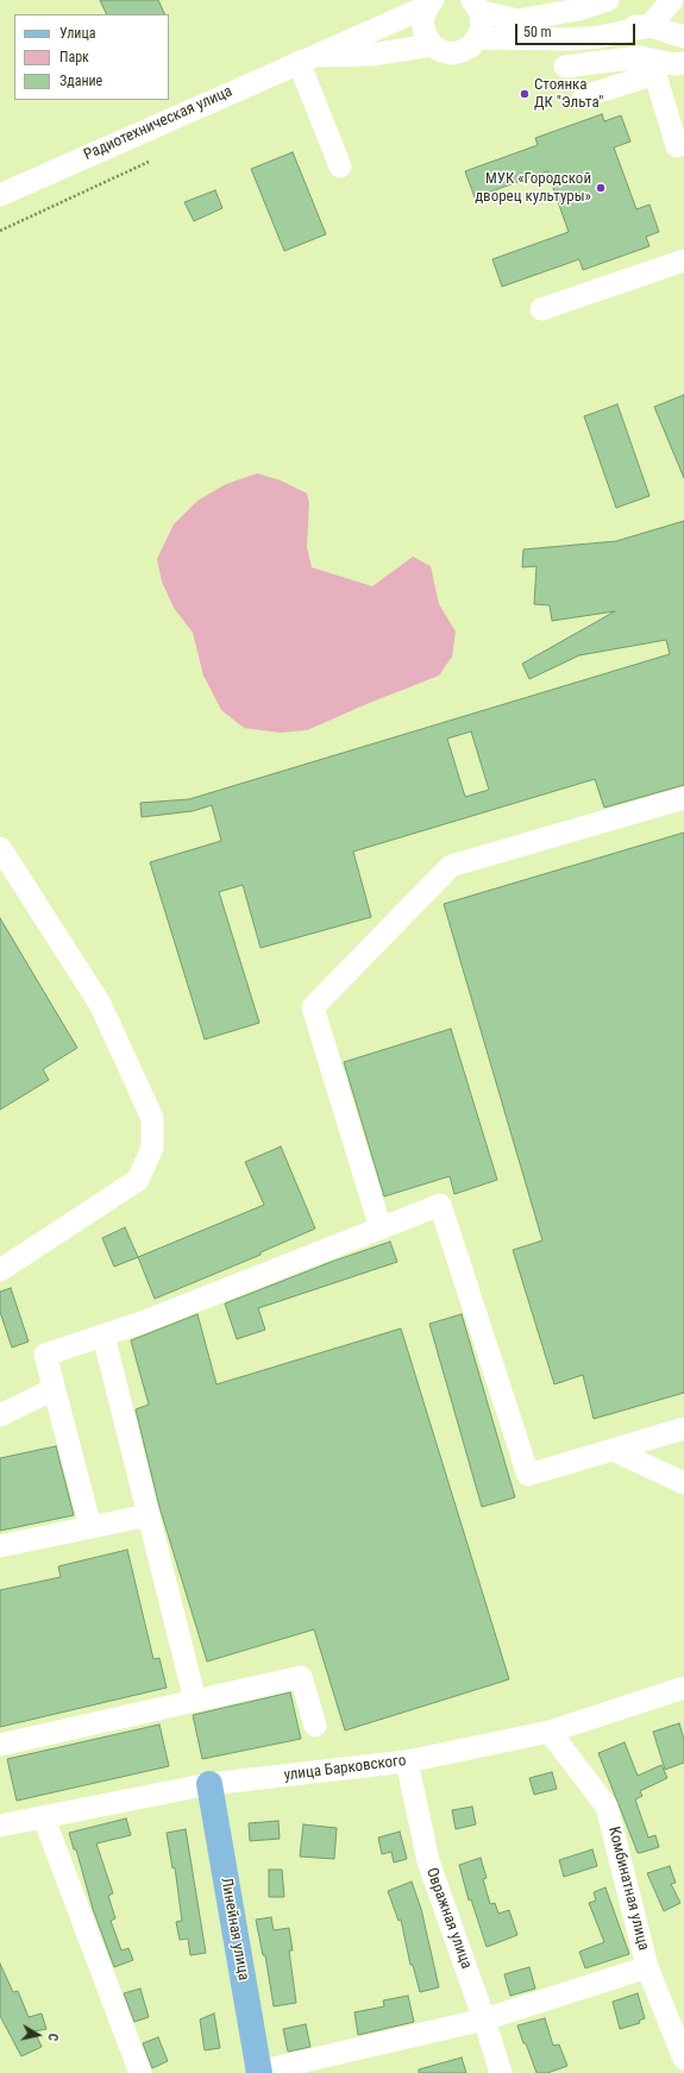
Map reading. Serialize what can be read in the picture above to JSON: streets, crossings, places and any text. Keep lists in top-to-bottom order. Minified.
{"streets":{"main road":["Линейная улица"],"street":["Радиотехническая улица","улица Барковского","Комбинатная улица","Овражная улица"]},"crossings":[["улица Барковского","Комбинатная улица"],["улица Барковского","Овражная улица"],["улица Барковского","Линейная улица"]],"places":["Стоянка ДК \"Эльта\"","МУК «Городской дворец культуры»"],"legend":["Улица","Парк","Здание"],"scale_bar":"50 m","north":"right"}
